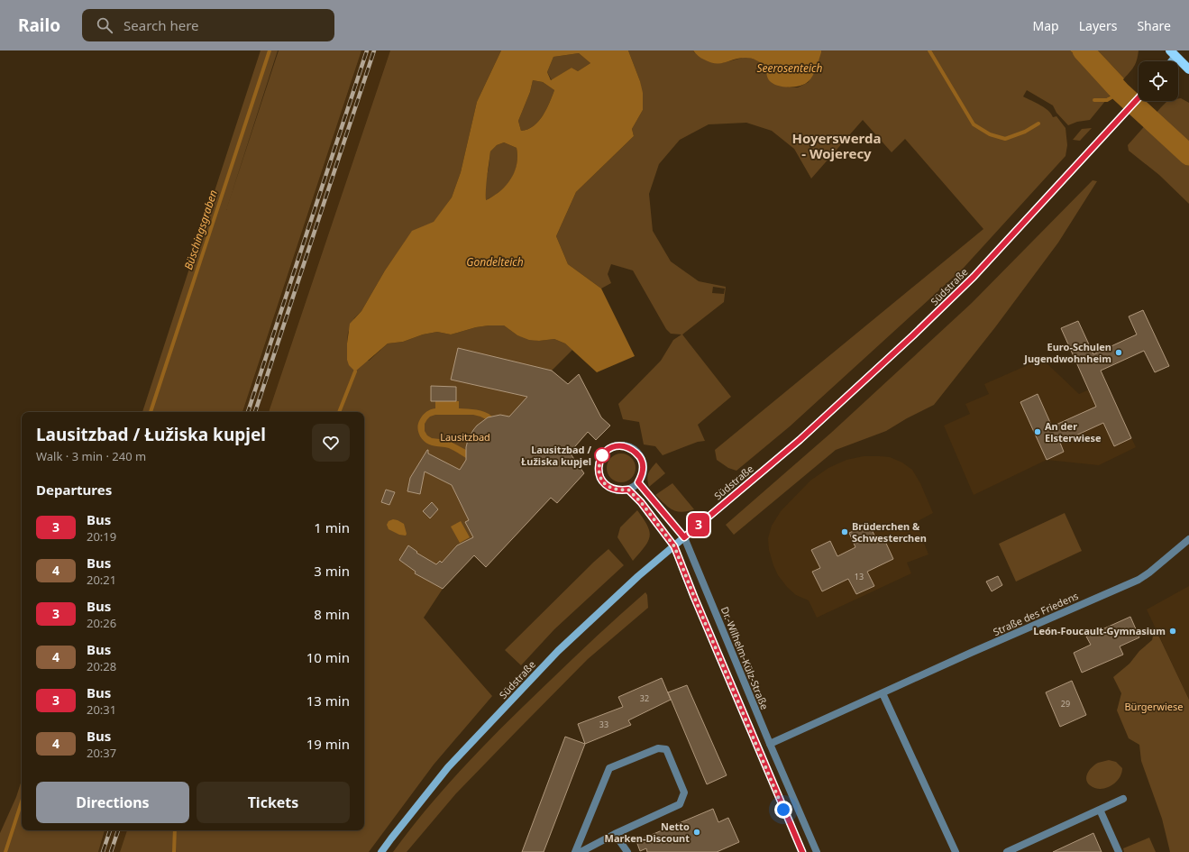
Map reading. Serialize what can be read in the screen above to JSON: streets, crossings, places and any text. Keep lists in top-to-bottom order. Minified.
{"streets":{"main road":["Südstraße"],"street":["Straße des Friedens","Dr.-Wilhelm-Külz-Straße"]},"crossings":[["Südstraße","Dr.-Wilhelm-Külz-Straße"],["Straße des Friedens","Dr.-Wilhelm-Külz-Straße"]],"districts":["Hoyerswerda - Wojerecy"],"water":["Seerosenteich","Büschingsgraben","Gondelteich"],"parks":["Lausitzbad","Bürgerwiese"],"places":["Euro-Schulen Jugendwohnheim","An der Elsterwiese","Lausitzbad / Łužiska kupjel","Brüderchen & Schwesterchen","León-Foucault-Gymnasium","Netto Marken-Discount"],"lines":["bus line 3"],"house_numbers":["13","32","29","33"],"page":{"header":"Railo","search":"Search here","nav":["Map","Layers","Share"],"on_map":"3","heading":[["Lausitzbad / Łužiska kupjel","Walk · 3 min · 240 m"],"Departures"],"list":[{"mark":"3","name":"Bus","note":"20:19","value":"1 min"},{"mark":"4","name":"Bus","note":"20:21","value":"3 min"},{"mark":"3","name":"Bus","note":"20:26","value":"8 min"},{"mark":"4","name":"Bus","note":"20:28","value":"10 min"},{"mark":"3","name":"Bus","note":"20:31","value":"13 min"},{"mark":"4","name":"Bus","note":"20:37","value":"19 min"}],"buttons":["Directions","Tickets"]}}
